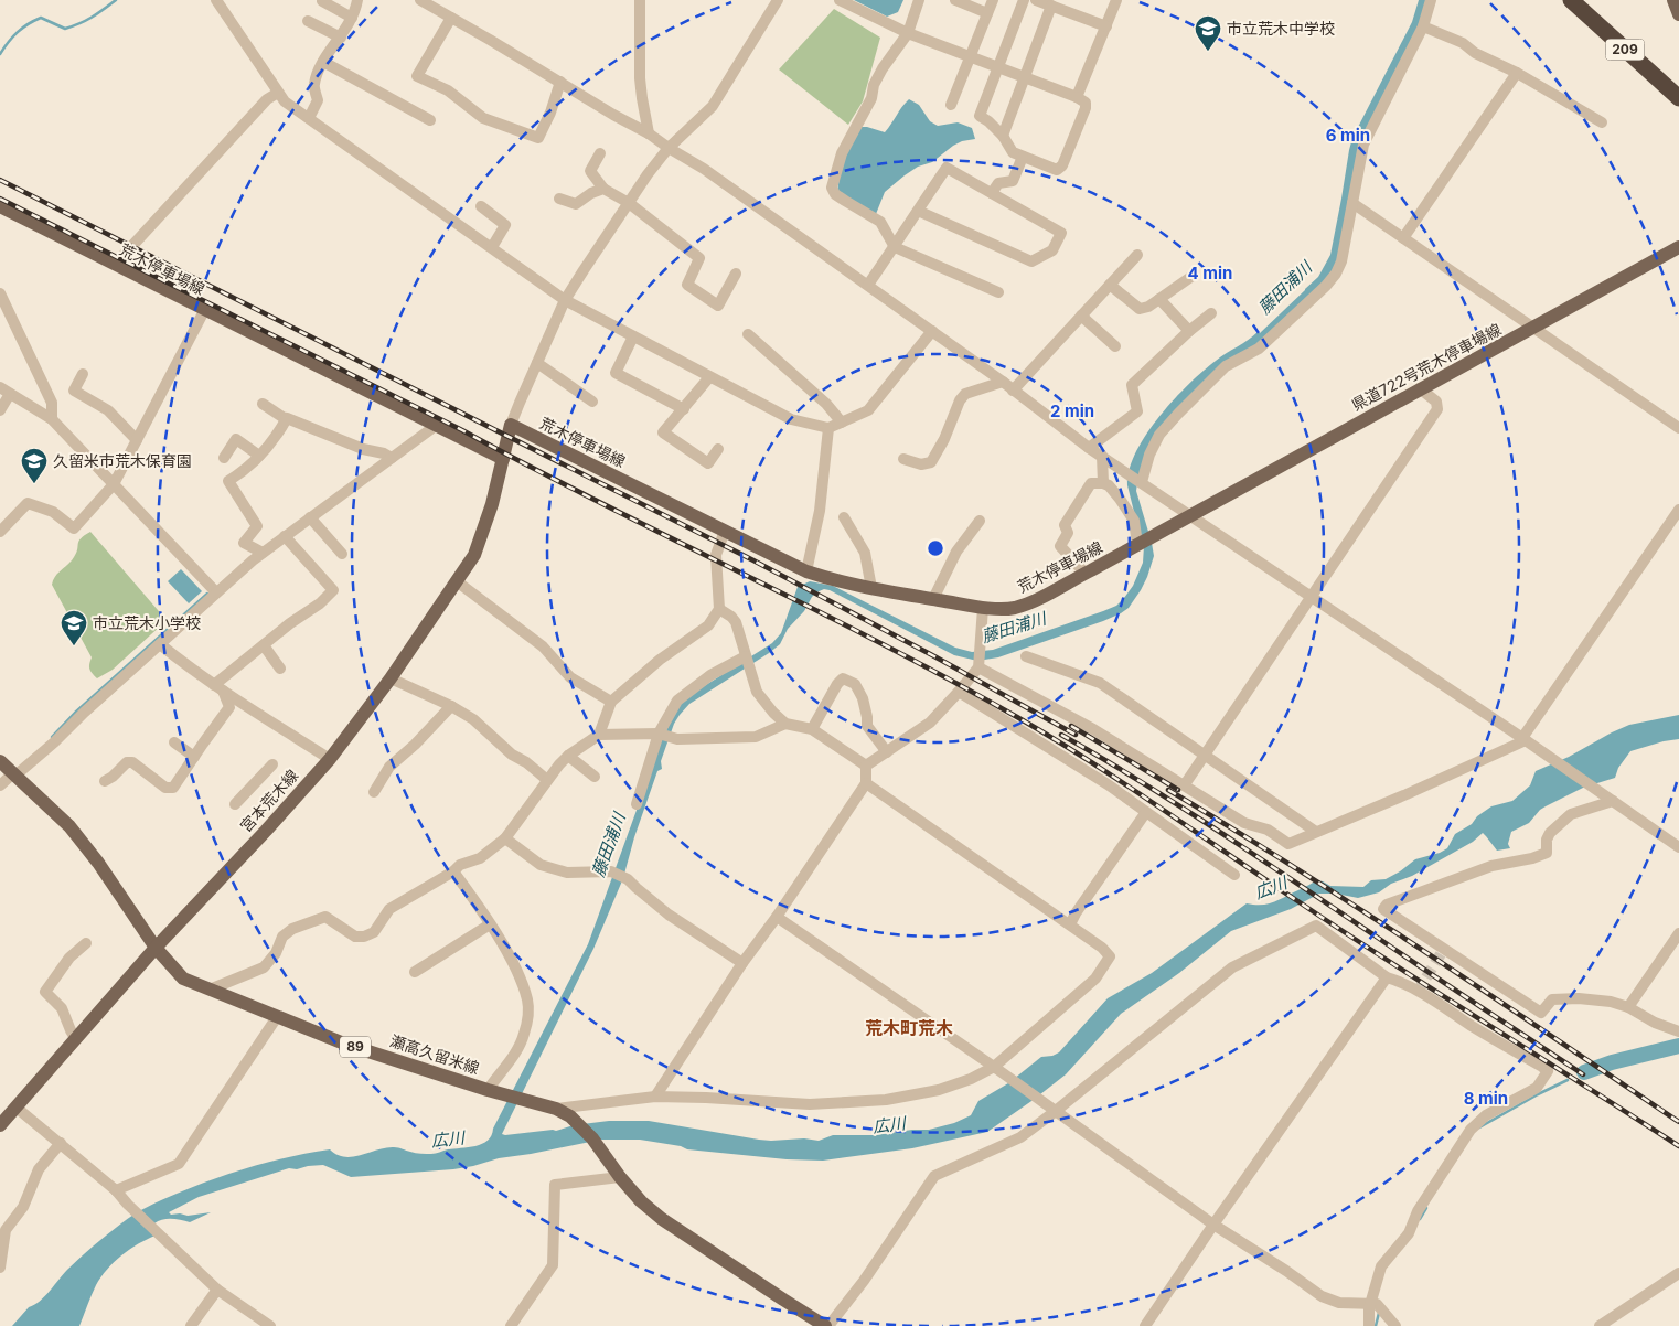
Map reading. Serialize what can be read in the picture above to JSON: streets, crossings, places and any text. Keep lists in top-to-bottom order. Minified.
{"streets":{"highway":["209"],"main road":["荒木停車場線","県道722号荒木停車場線","宮本荒木線","89","瀬高久留米線"]},"crossings":[["荒木停車場線","県道722号荒木停車場線"],["荒木停車場線","宮本荒木線"],["宮本荒木線","瀬高久留米線"]],"districts":["荒木町荒木"],"water":["藤田浦川","広川"],"places":{"school or university":["市立荒木中学校","久留米市荒木保育園","市立荒木小学校"]},"rings":["6 min","4 min","2 min","8 min"]}
